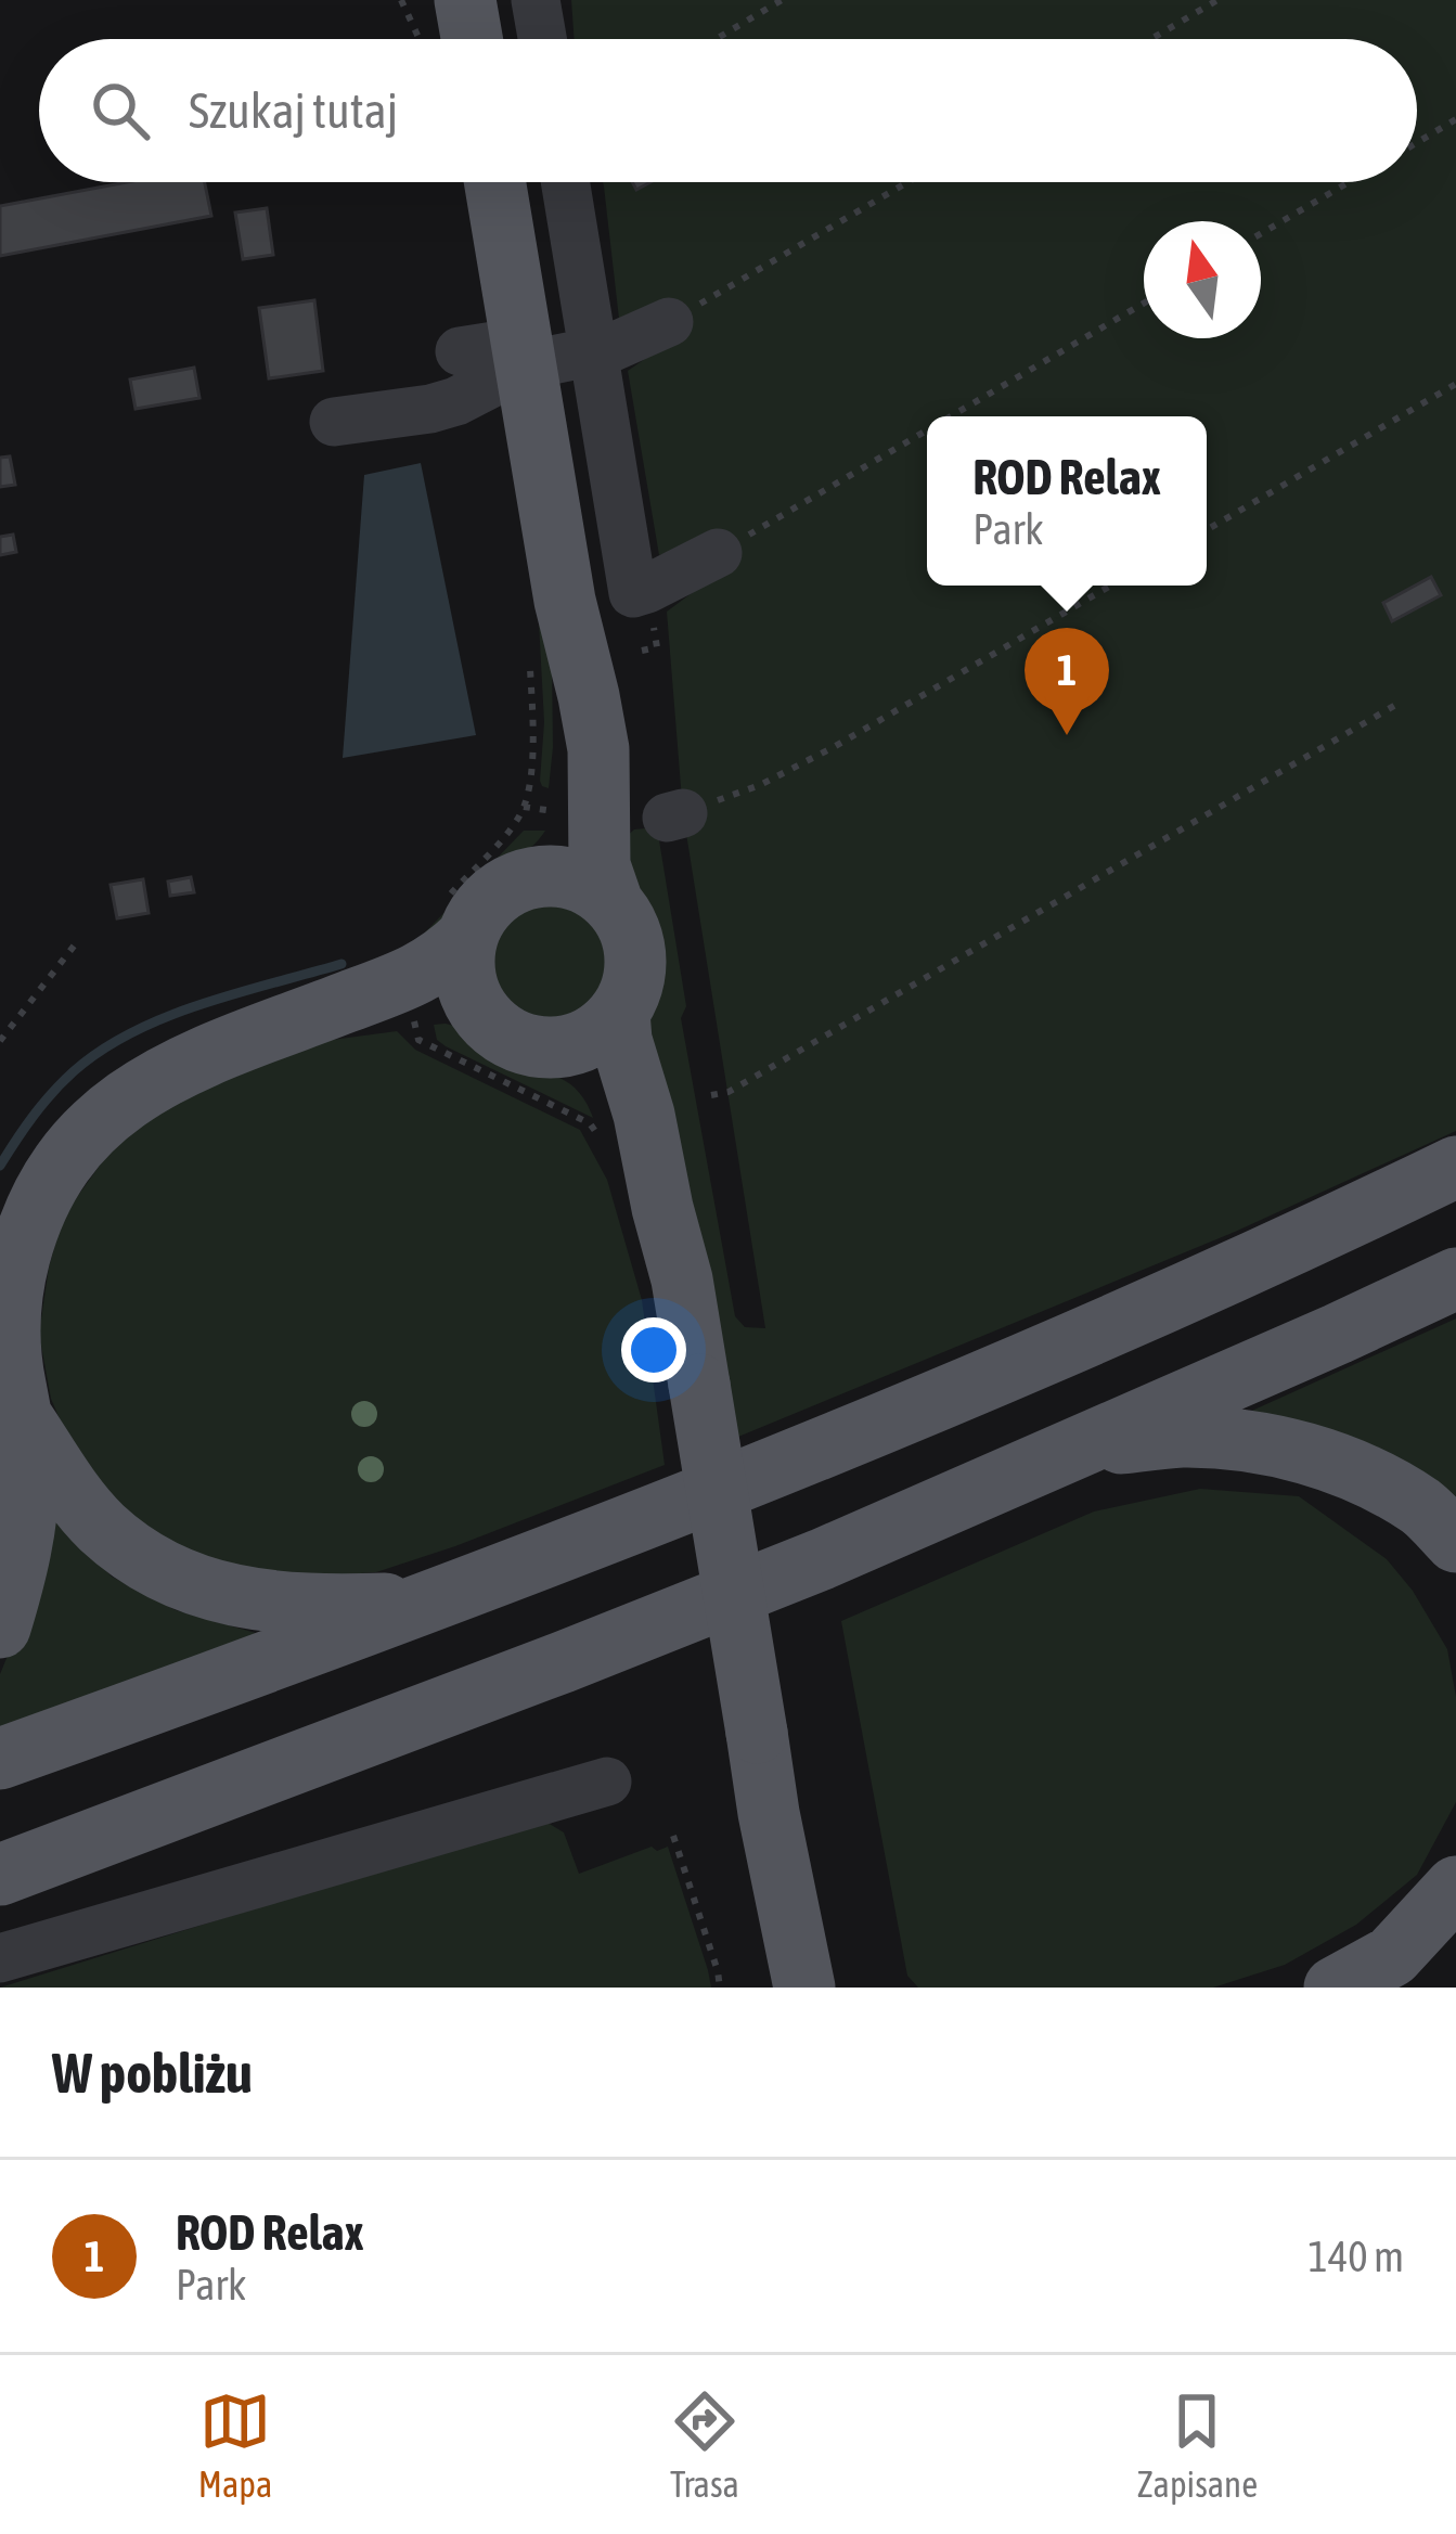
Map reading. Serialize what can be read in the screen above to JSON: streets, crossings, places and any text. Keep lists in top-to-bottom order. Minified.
{"north":"top","page":{"search":"Szukaj tutaj","popup":["ROD Relax","Park"],"pins":"1","heading":"W pobliżu","list":[{"mark":"1","name":"ROD Relax","note":"Park","value":"140 m"}],"nav":["Mapa","Trasa","Zapisane"]}}
